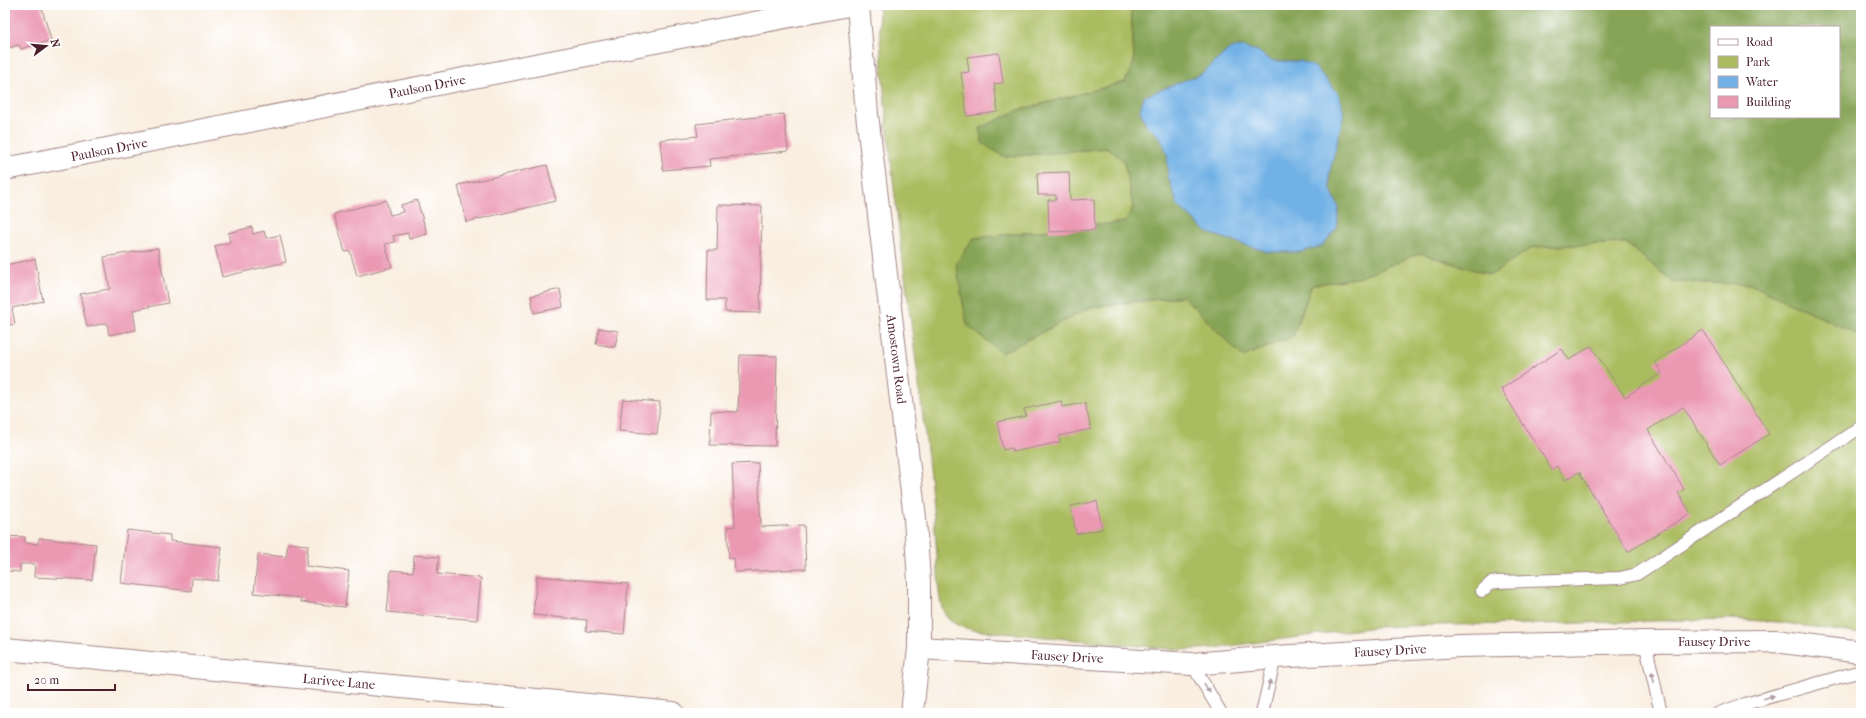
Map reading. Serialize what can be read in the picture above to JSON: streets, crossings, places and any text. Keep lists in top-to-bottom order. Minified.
{"streets":{"street":["Paulson Drive","Amostown Road","Fausey Drive","Larivee Lane"]},"crossings":[["Amostown Road","Fausey Drive"]],"legend":["Road","Park","Water","Building"],"scale_bar":"20 m","north":"right"}
